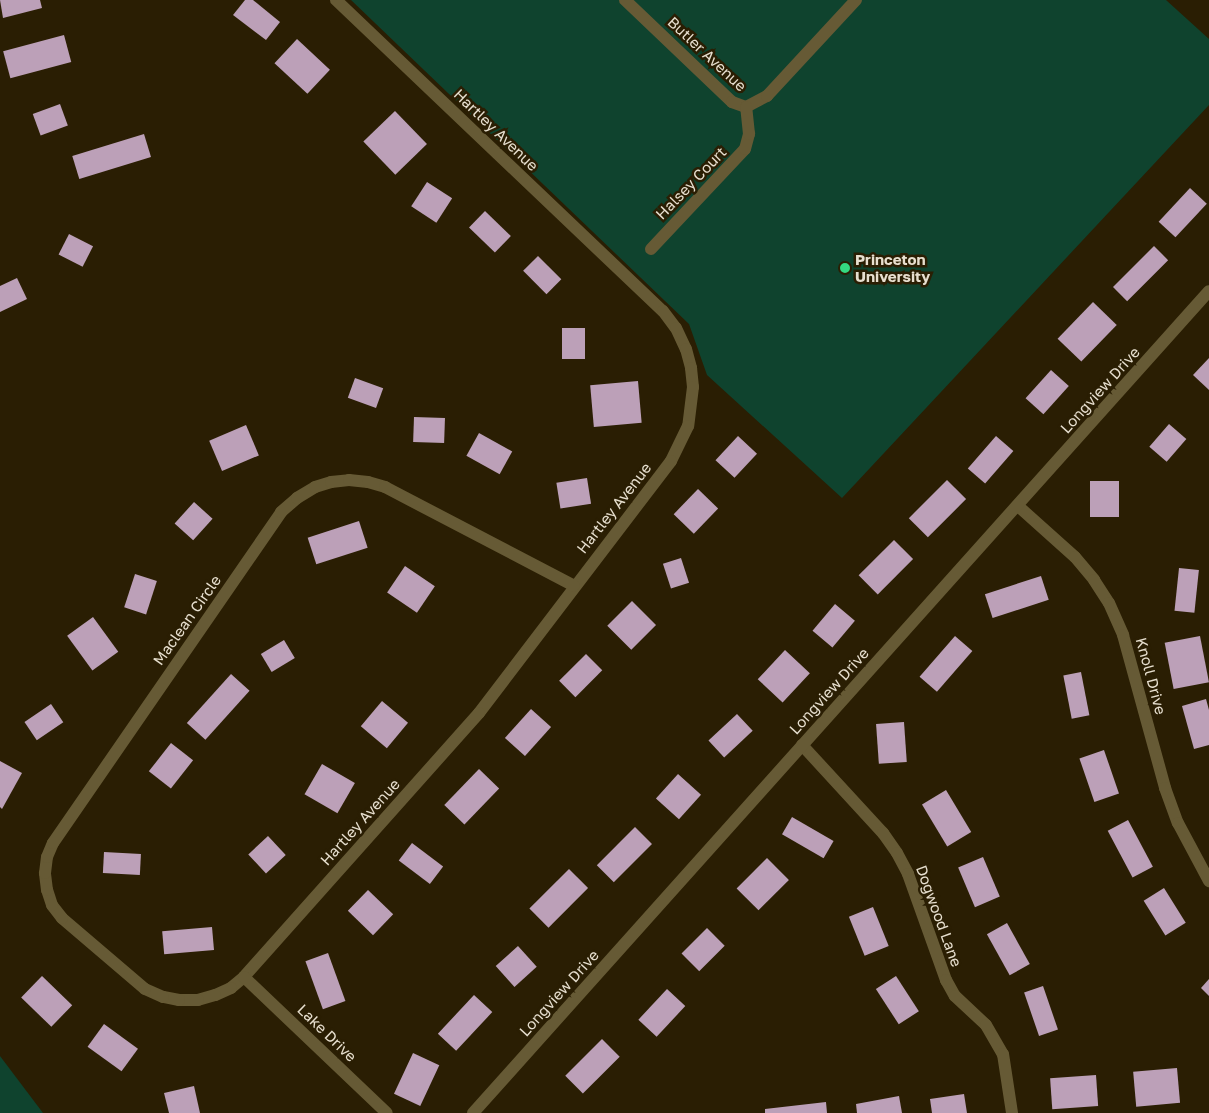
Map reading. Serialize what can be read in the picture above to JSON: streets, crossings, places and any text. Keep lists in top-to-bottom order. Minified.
{"streets":{"street":["Butler Avenue","Hartley Avenue","Halsey Court","Longview Drive","Maclean Circle","Knoll Drive","Dogwood Lane","Lake Drive"]},"crossings":[["Butler Avenue","Halsey Court"],["Hartley Avenue","Maclean Circle"],["Hartley Avenue","Lake Drive"],["Longview Drive","Knoll Drive"],["Longview Drive","Dogwood Lane"]],"places":["Princeton University"]}
